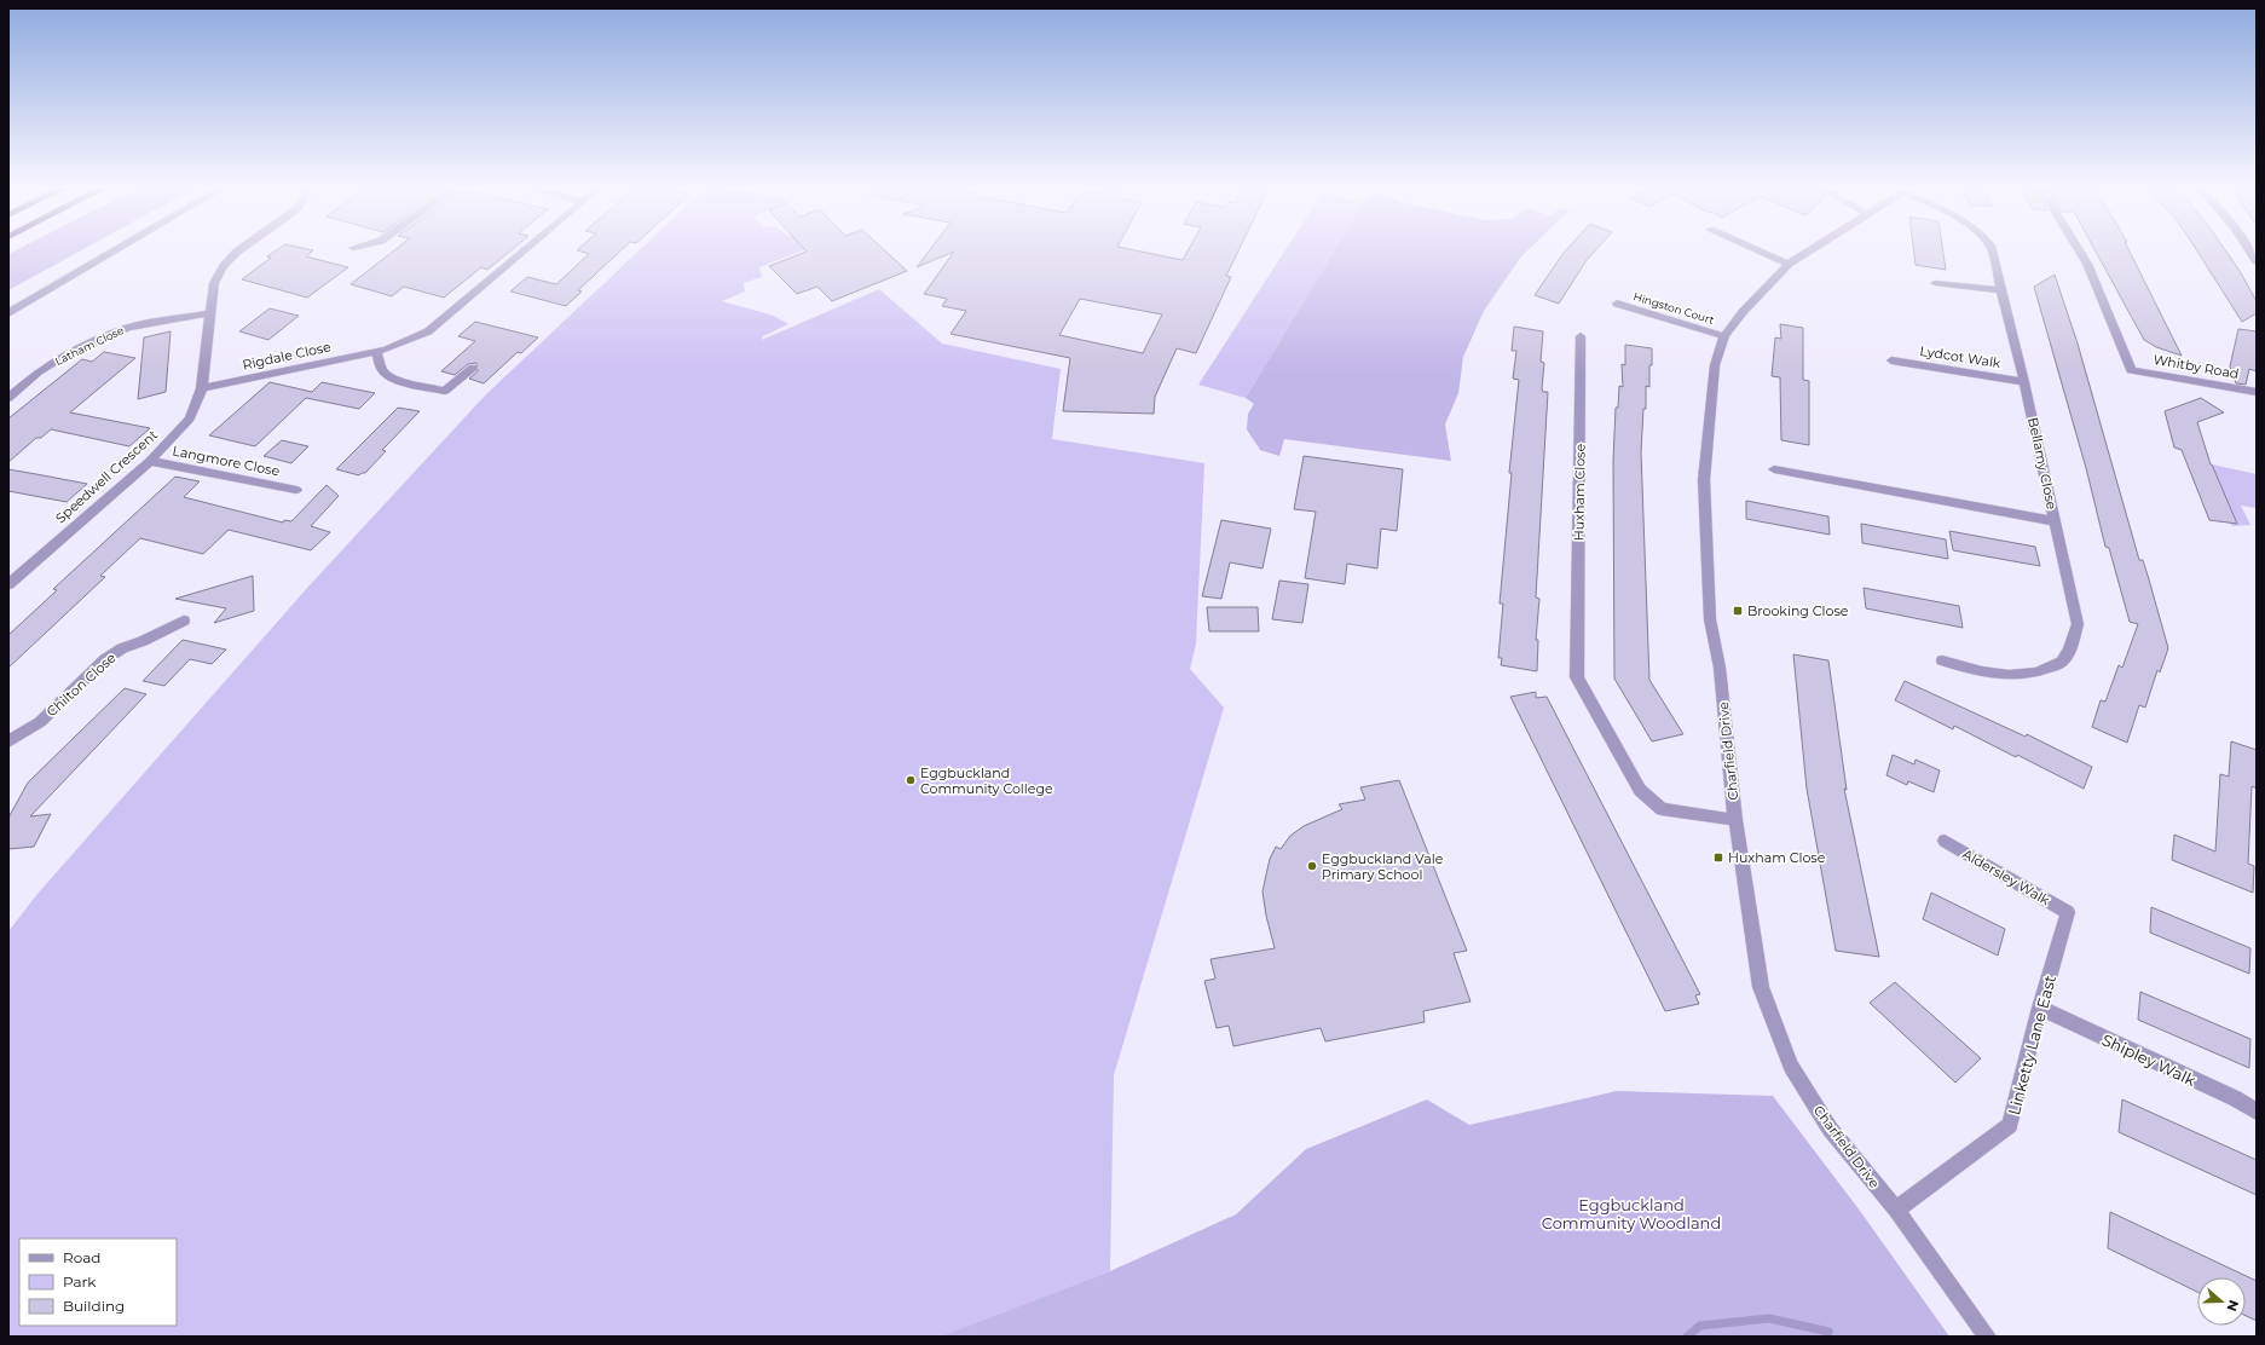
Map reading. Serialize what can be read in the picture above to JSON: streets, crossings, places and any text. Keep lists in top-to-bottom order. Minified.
{"streets":{"street":["Hingston Court","Latham Close","Rigdale Close","Lydcot Walk","Whitby Road","Langmore Close","Bellamy Close","Speedwell Crescent","Huxham Close","Chilton Close","Charfield Drive","Aldersley Walk","Linketty Lane East","Shipley Walk"]},"crossings":[["Hingston Court","Charfield Drive"],["Latham Close","Speedwell Crescent"],["Rigdale Close","Speedwell Crescent"],["Lydcot Walk","Bellamy Close"],["Langmore Close","Speedwell Crescent"],["Huxham Close","Charfield Drive"],["Charfield Drive","Linketty Lane East"],["Aldersley Walk","Linketty Lane East"],["Linketty Lane East","Shipley Walk"]],"parks":["Eggbuckland Community Woodland"],"places":{"transit":["Brooking Close","Huxham Close"],"other":["Eggbuckland Community College","Eggbuckland Vale Primary School"]},"legend":["Road","Park","Building"],"north":"right"}
